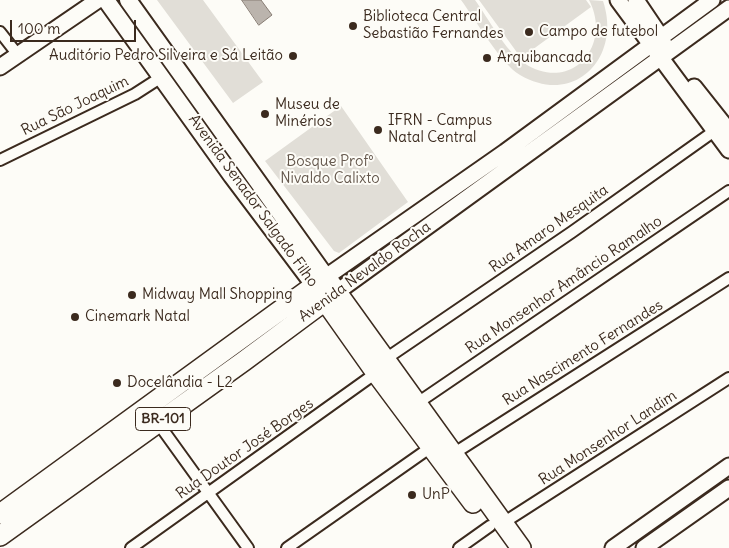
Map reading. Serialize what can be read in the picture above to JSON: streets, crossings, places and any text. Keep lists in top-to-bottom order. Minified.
{"streets":{"highway":["Avenida Senador Salgado Filho","Avenida Nevaldo Rocha","BR-101"],"street":["Rua São Joaquim","Rua Amaro Mesquita","Rua Monsenhor Amâncio Ramalho","Rua Nascimento Fernandes","Rua Monsenhor Landim","Rua Doutor José Borges"]},"crossings":[["Rua São Joaquim","Avenida Senador Salgado Filho"],["Avenida Senador Salgado Filho","Rua Amaro Mesquita"],["Avenida Senador Salgado Filho","Avenida Nevaldo Rocha"],["Avenida Senador Salgado Filho","Rua Monsenhor Amâncio Ramalho"],["Avenida Senador Salgado Filho","Rua Nascimento Fernandes"],["Avenida Senador Salgado Filho","Rua Monsenhor Landim"],["Avenida Senador Salgado Filho","Rua Doutor José Borges"],["Rua Amaro Mesquita","Rua Doutor José Borges"]],"parks":["Bosque Profº Nivaldo Calixto"],"places":["Biblioteca Central Sebastião Fernandes","Campo de futebol","Auditório Pedro Silveira e Sá Leitão","Arquibancada","Museu de Minérios","IFRN - Campus Natal Central","Midway Mall Shopping","Cinemark Natal","Docelândia - L2","UnP"],"scale_bar":"100 m"}
